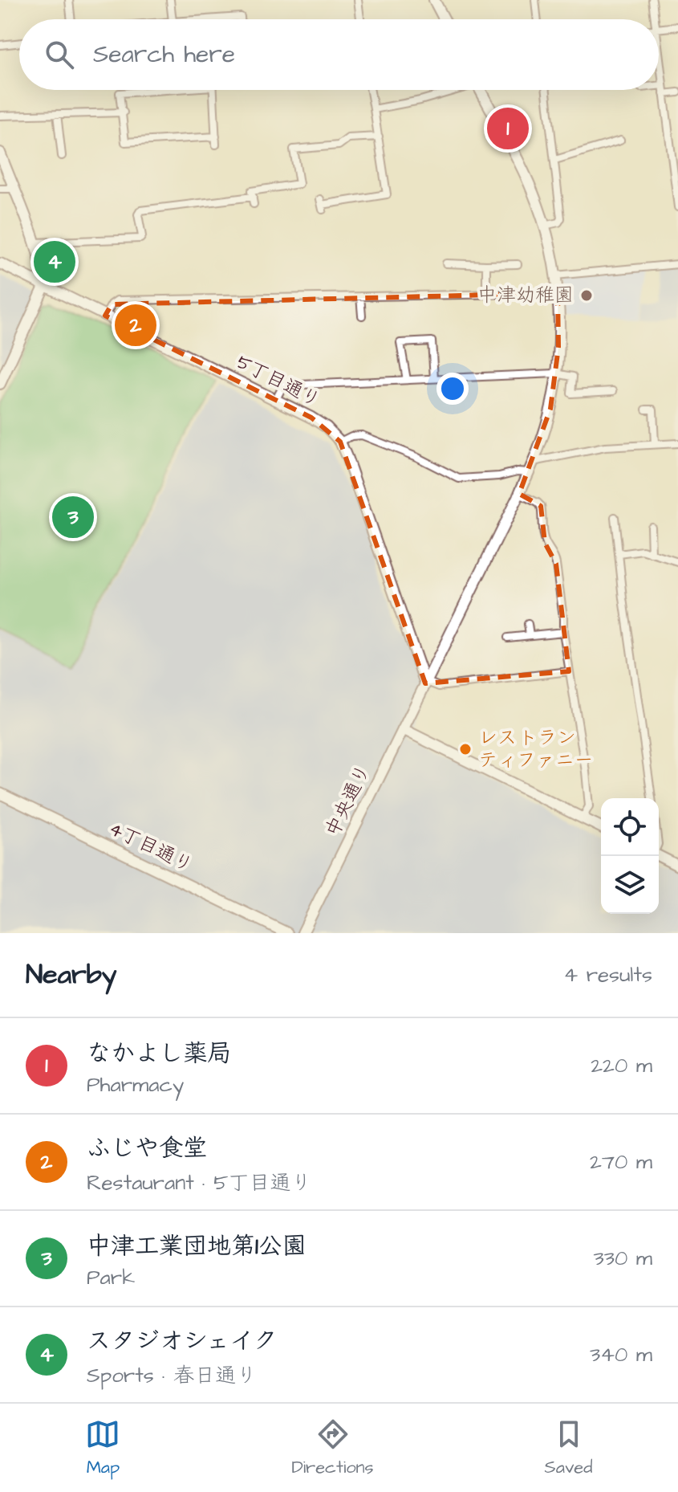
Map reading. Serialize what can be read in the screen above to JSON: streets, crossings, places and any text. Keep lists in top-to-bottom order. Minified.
{"streets":{"street":["5丁目通り","中央通り","4丁目通り"]},"places":["中津幼稚園","レストラン ティファニー"],"page":{"search":"Search here","pins":["1","4","2","3"],"heading":["Nearby","4 results"],"list":[{"mark":"1","name":"なかよし薬局","note":"Pharmacy","value":"220 m"},{"mark":"2","name":"ふじや食堂","note":"Restaurant · 5丁目通り","value":"270 m"},{"mark":"3","name":"中津工業団地第1公園","note":"Park","value":"330 m"},{"mark":"4","name":"スタジオシェイク","note":"Sports · 春日通り","value":"340 m"}],"nav":["Map","Directions","Saved"]}}
